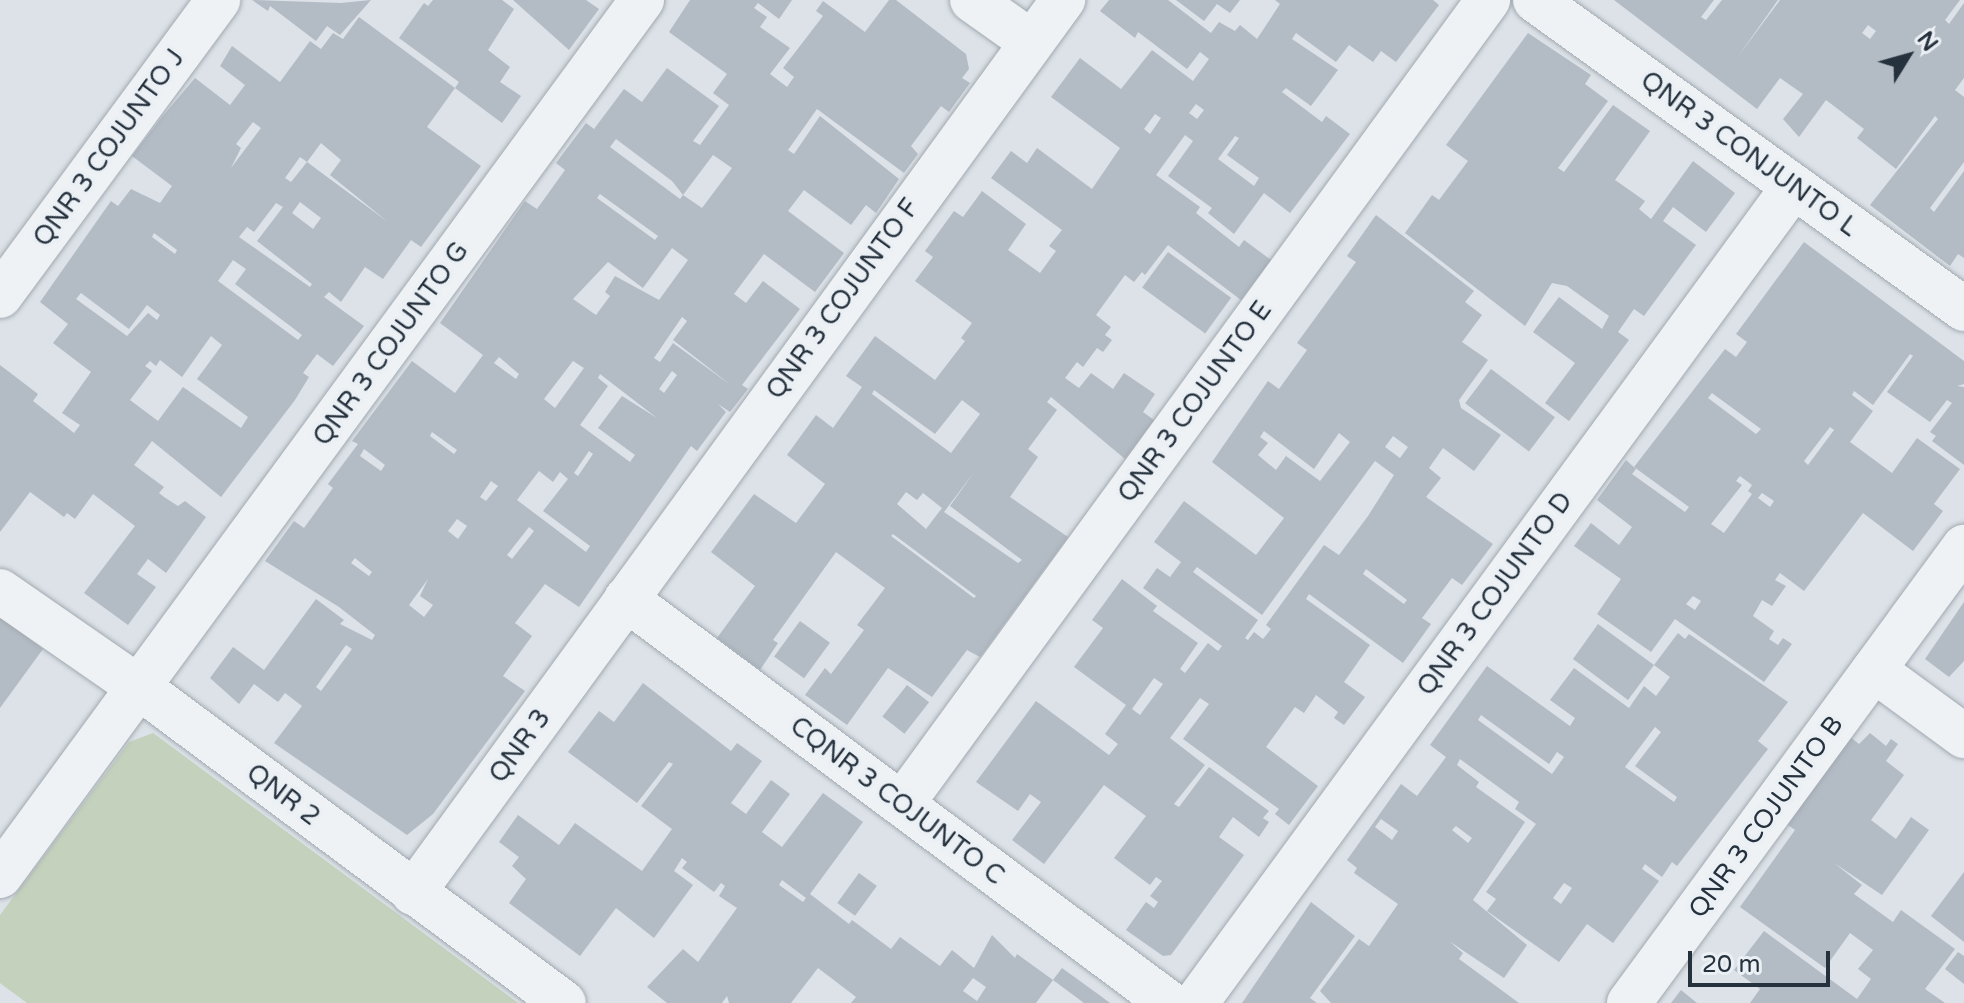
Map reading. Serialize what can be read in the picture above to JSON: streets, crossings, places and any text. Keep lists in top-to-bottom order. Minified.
{"streets":{"street":["QNR 3 COJUNTO J","QNR 3 CONJUNTO L","QNR 3 COJUNTO F","QNR 3 COJUNTO G","QNR 3 COJUNTO E","QNR 3 COJUNTO D","QNR 3","QNR 2","CQNR 3 COJUNTO C","QNR 3 COJUNTO B"]},"crossings":[["QNR 3 CONJUNTO L","QNR 3 COJUNTO D"],["QNR 3 COJUNTO F","QNR 3"],["QNR 3 COJUNTO F","CQNR 3 COJUNTO C"],["QNR 3 COJUNTO G","QNR 2"],["QNR 3 COJUNTO E","CQNR 3 COJUNTO C"],["QNR 3","QNR 2"],["QNR 3","CQNR 3 COJUNTO C"]],"scale_bar":"20 m","north":"top right"}
